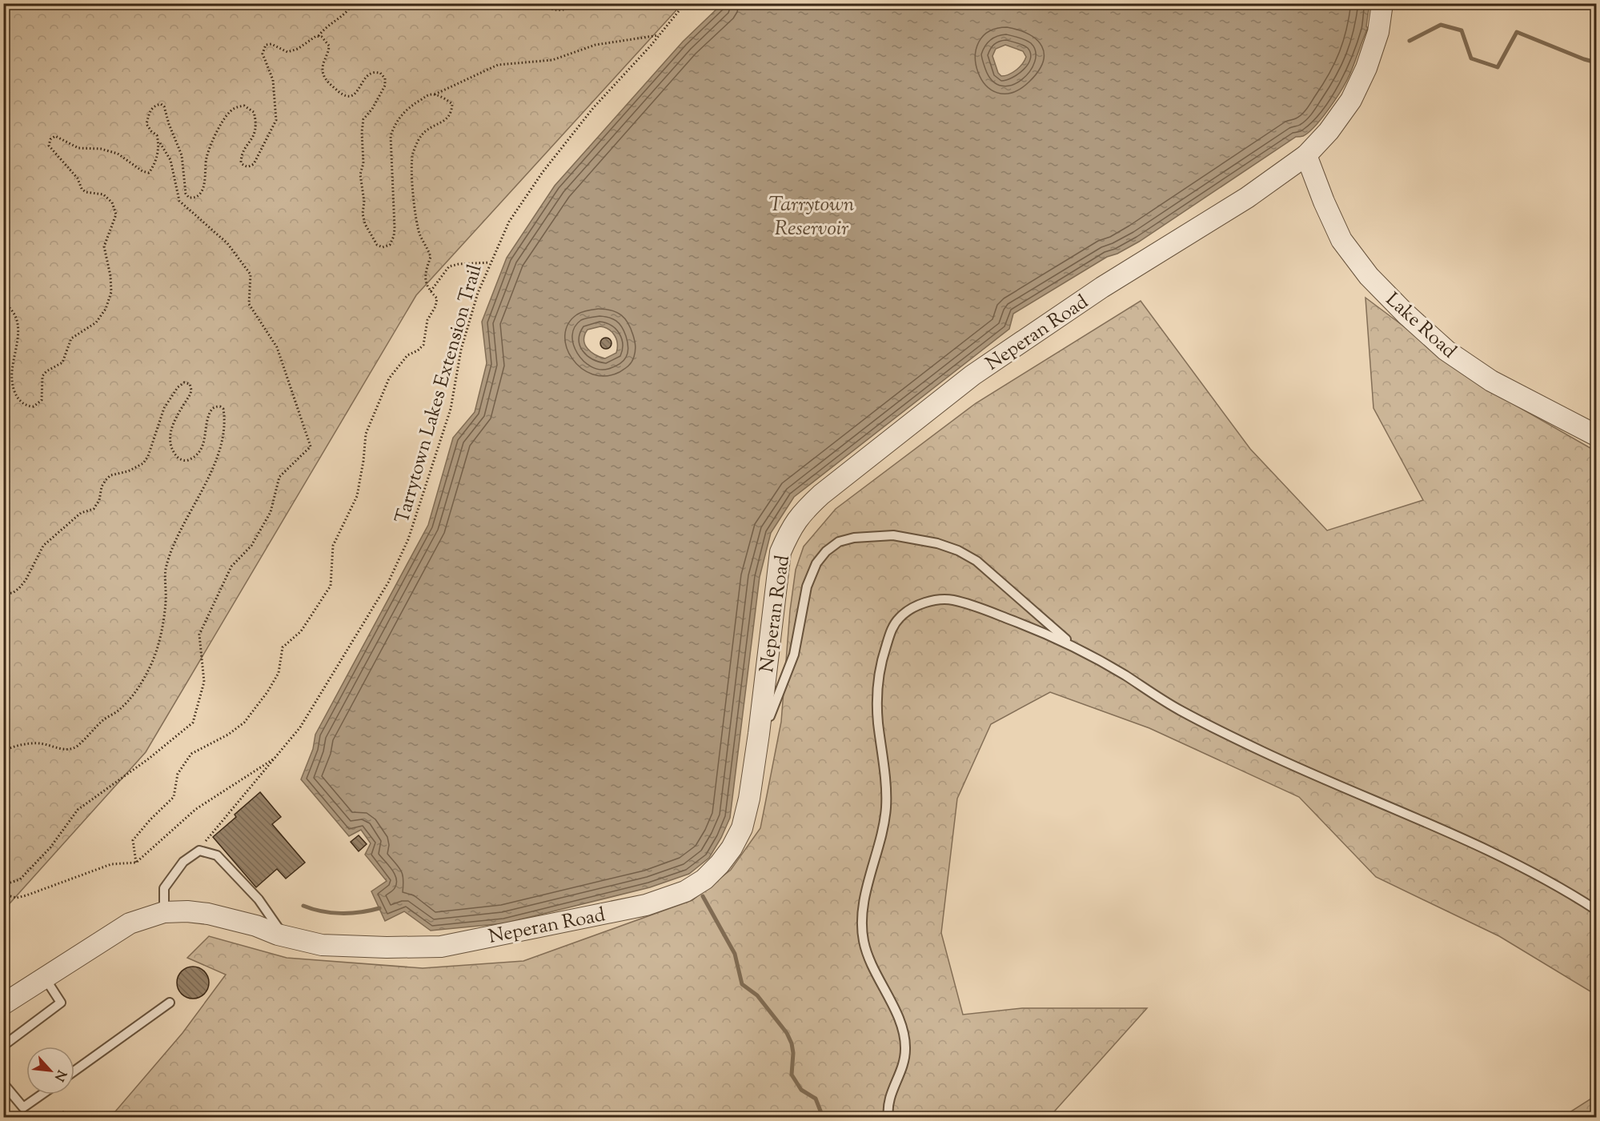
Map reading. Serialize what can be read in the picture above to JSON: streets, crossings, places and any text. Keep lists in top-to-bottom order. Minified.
{"streets":{"street":["Lake Road","Neperan Road"],"path":["Tarrytown Lakes Extension Trail"]},"crossings":[["Lake Road","Neperan Road"]],"water":["Tarrytown Reservoir"],"north":"bottom right"}
